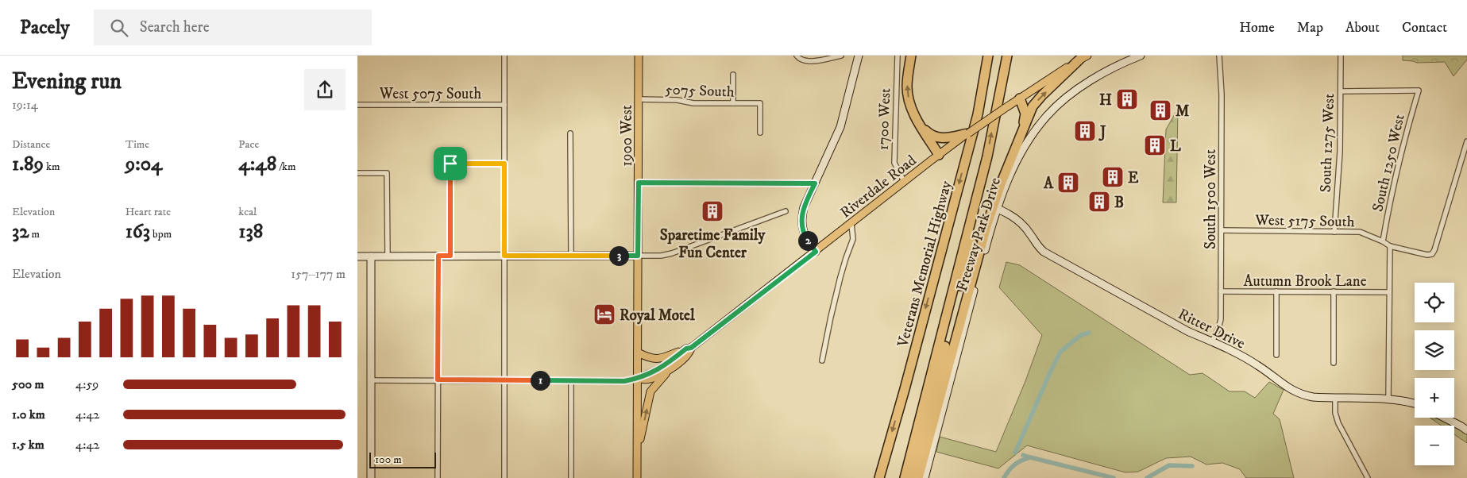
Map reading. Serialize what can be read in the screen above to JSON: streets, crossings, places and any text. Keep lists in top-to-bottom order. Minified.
{"streets":{"highway":["Veterans Memorial Highway"],"main road":["1900 West","Riverdale Road"],"street":["5075 South","West 5075 South","1700 West","South 1275 West","South 1250 West","South 1500 West","West 5175 South","Freeway Park Drive","Autumn Brook Lane","Ritter Drive"]},"crossings":[["5075 South","1900 West"],["1700 West","Riverdale Road"],["1900 West","Riverdale Road"],["South 1275 West","South 1250 West"],["South 1275 West","West 5175 South"],["South 1250 West","West 5175 South"],["South 1500 West","West 5175 South"],["South 1500 West","Autumn Brook Lane"],["South 1500 West","Ritter Drive"],["Freeway Park Drive","Ritter Drive"]],"places":{"building":["H","M","J","L","E","A","B","Sparetime Family Fun Center"],"hotel":["Royal Motel"]},"scale_bar":"100 m","page":{"header":"Pacely","search":"Search here","nav":["Home","Map","About","Contact"],"heading":["Evening run","19:14"],"stats":[["Distance","1.89 km"],["Time","9:04"],["Pace","4:48 /km"],["Elevation","32 m"],["Heart rate","163 bpm"],["kcal","138"]],"pins":["2","3","1"],"chart":["Elevation","157–177 m"],"map_buttons":["+","−"],"list":[{"name":"500 m","note":"4:59"},{"name":"1.0 km","note":"4:42"},{"name":"1.5 km","note":"4:42"}],"scale":"100 m"}}
